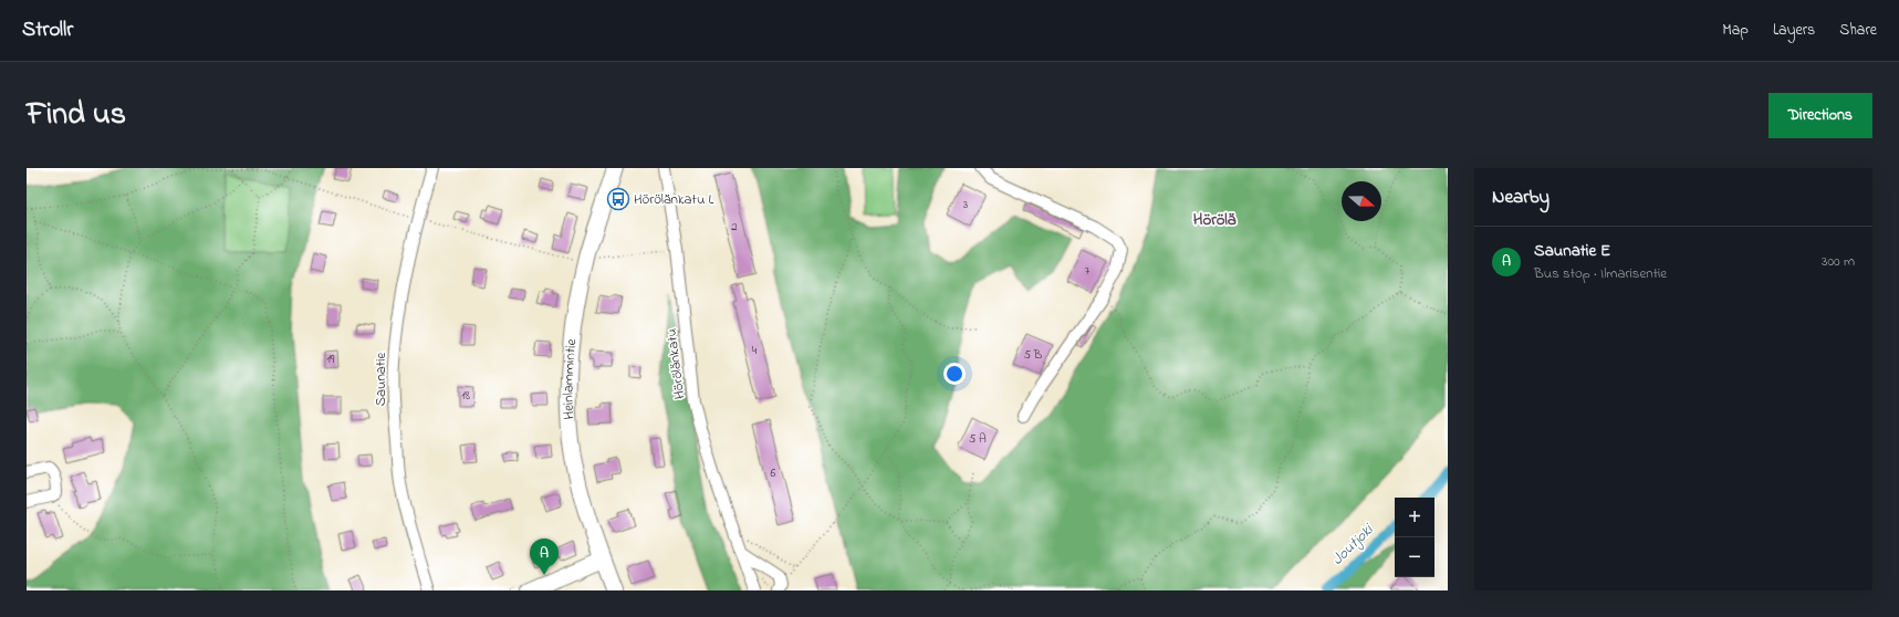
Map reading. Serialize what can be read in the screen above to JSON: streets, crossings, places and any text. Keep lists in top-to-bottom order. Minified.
{"streets":{"street":["Hörölänkatu","Saunatie","Heinlammintie"]},"districts":["Hörölä"],"water":["Joutjoki"],"places":{"bus stop":["Hörölänkatu L"]},"house_numbers":["3","2","7","4","5 B","19","18","5 A","6"],"north":"right","page":{"header":"Strollr","nav":["Map","Layers","Share"],"title":"Find us","buttons":"Directions","heading":"Nearby","list":[{"mark":"A","name":"Saunatie E","note":"Bus stop · Ilmarisentie","value":"300 m"}],"map_buttons":["+","−"],"pins":"A"}}
